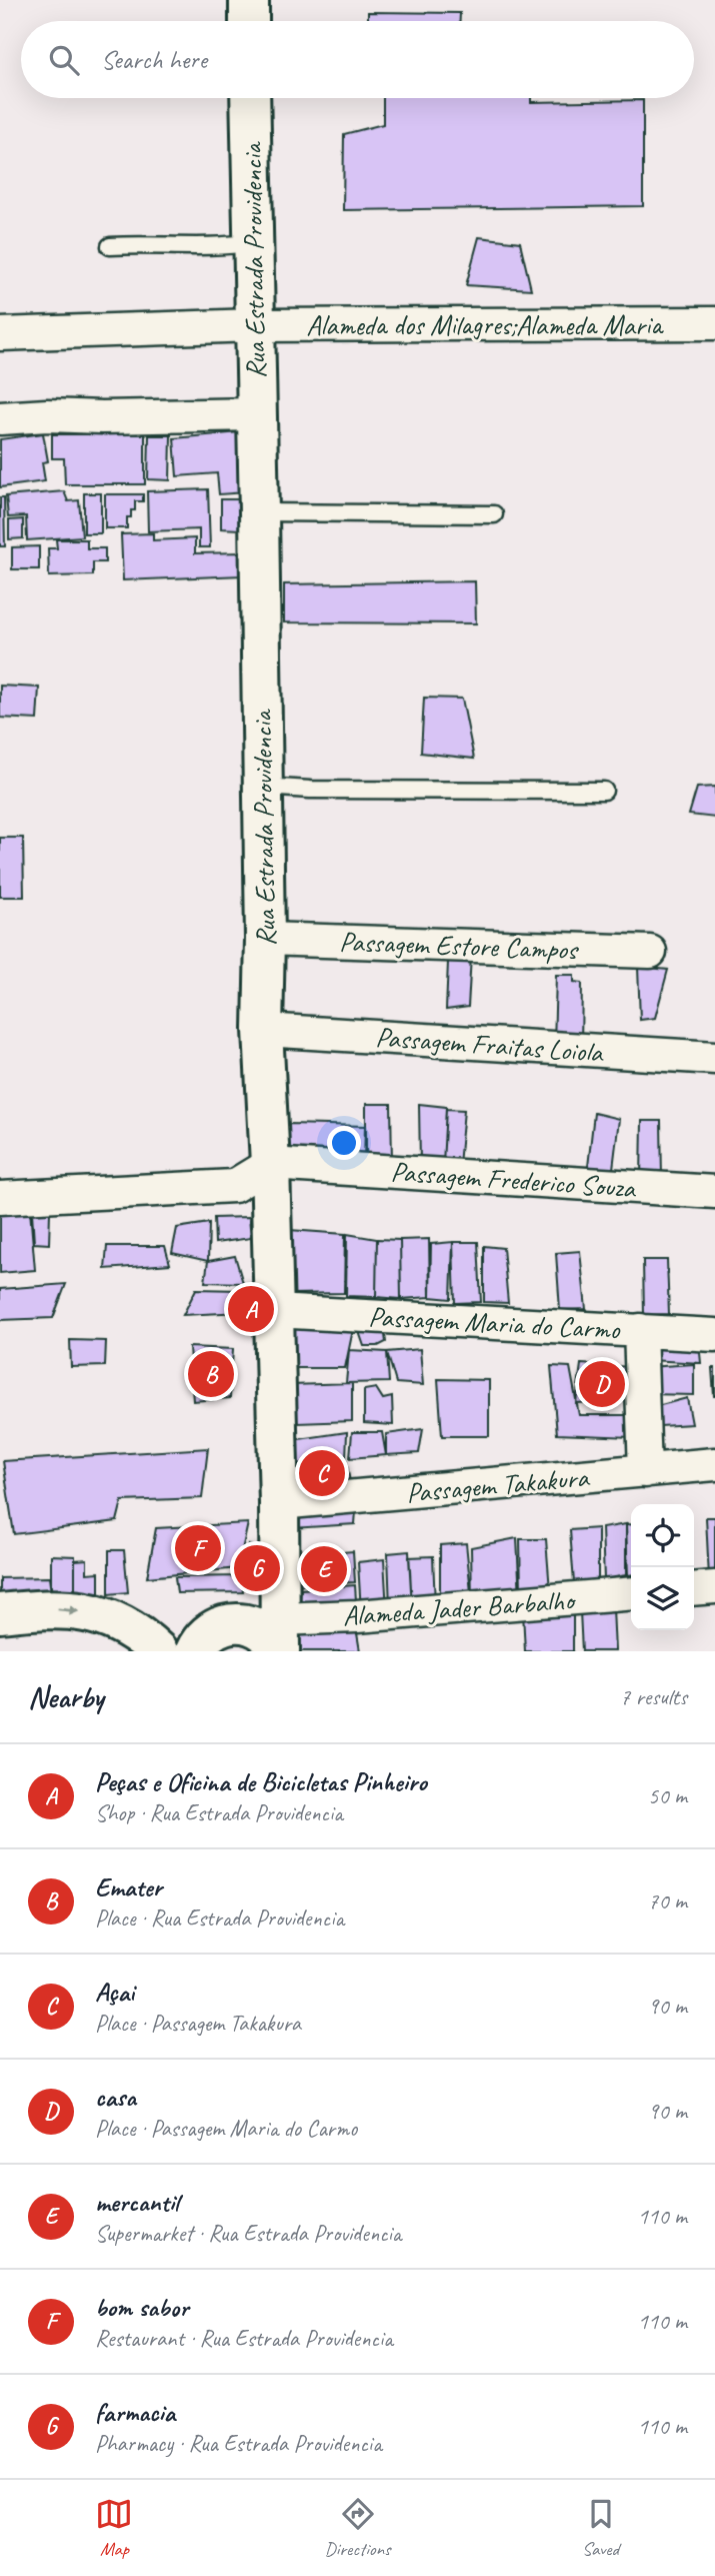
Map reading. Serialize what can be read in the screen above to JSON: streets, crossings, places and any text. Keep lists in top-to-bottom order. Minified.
{"streets":{"main road":["Rua Estrada Providencia"],"street":["Alameda dos Milagres;Alameda Maria","Passagem Estore Campos","Passagem Fraitas Loiola","Passagem Frederico Souza","Passagem Maria do Carmo","Passagem Takakura","Alameda Jader Barbalho"]},"crossings":[["Rua Estrada Providencia","Alameda dos Milagres;Alameda Maria"],["Rua Estrada Providencia","Passagem Estore Campos"],["Rua Estrada Providencia","Passagem Fraitas Loiola"],["Rua Estrada Providencia","Passagem Frederico Souza"],["Rua Estrada Providencia","Passagem Maria do Carmo"],["Rua Estrada Providencia","Passagem Takakura"],["Rua Estrada Providencia","Alameda Jader Barbalho"]],"page":{"search":"Search here","pins":["A","B","D","C","F","G","E"],"heading":["Nearby","7 results"],"list":[{"mark":"A","name":"Peças e Oficina de Bicicletas Pinheiro","note":"Shop · Rua Estrada Providencia","value":"50 m"},{"mark":"B","name":"Emater","note":"Place · Rua Estrada Providencia","value":"70 m"},{"mark":"C","name":"Açai","note":"Place · Passagem Takakura","value":"90 m"},{"mark":"D","name":"casa","note":"Place · Passagem Maria do Carmo","value":"90 m"},{"mark":"E","name":"mercantil","note":"Supermarket · Rua Estrada Providencia","value":"110 m"},{"mark":"F","name":"bom sabor","note":"Restaurant · Rua Estrada Providencia","value":"110 m"},{"mark":"G","name":"farmacia","note":"Pharmacy · Rua Estrada Providencia","value":"110 m"}],"nav":["Map","Directions","Saved"]}}
